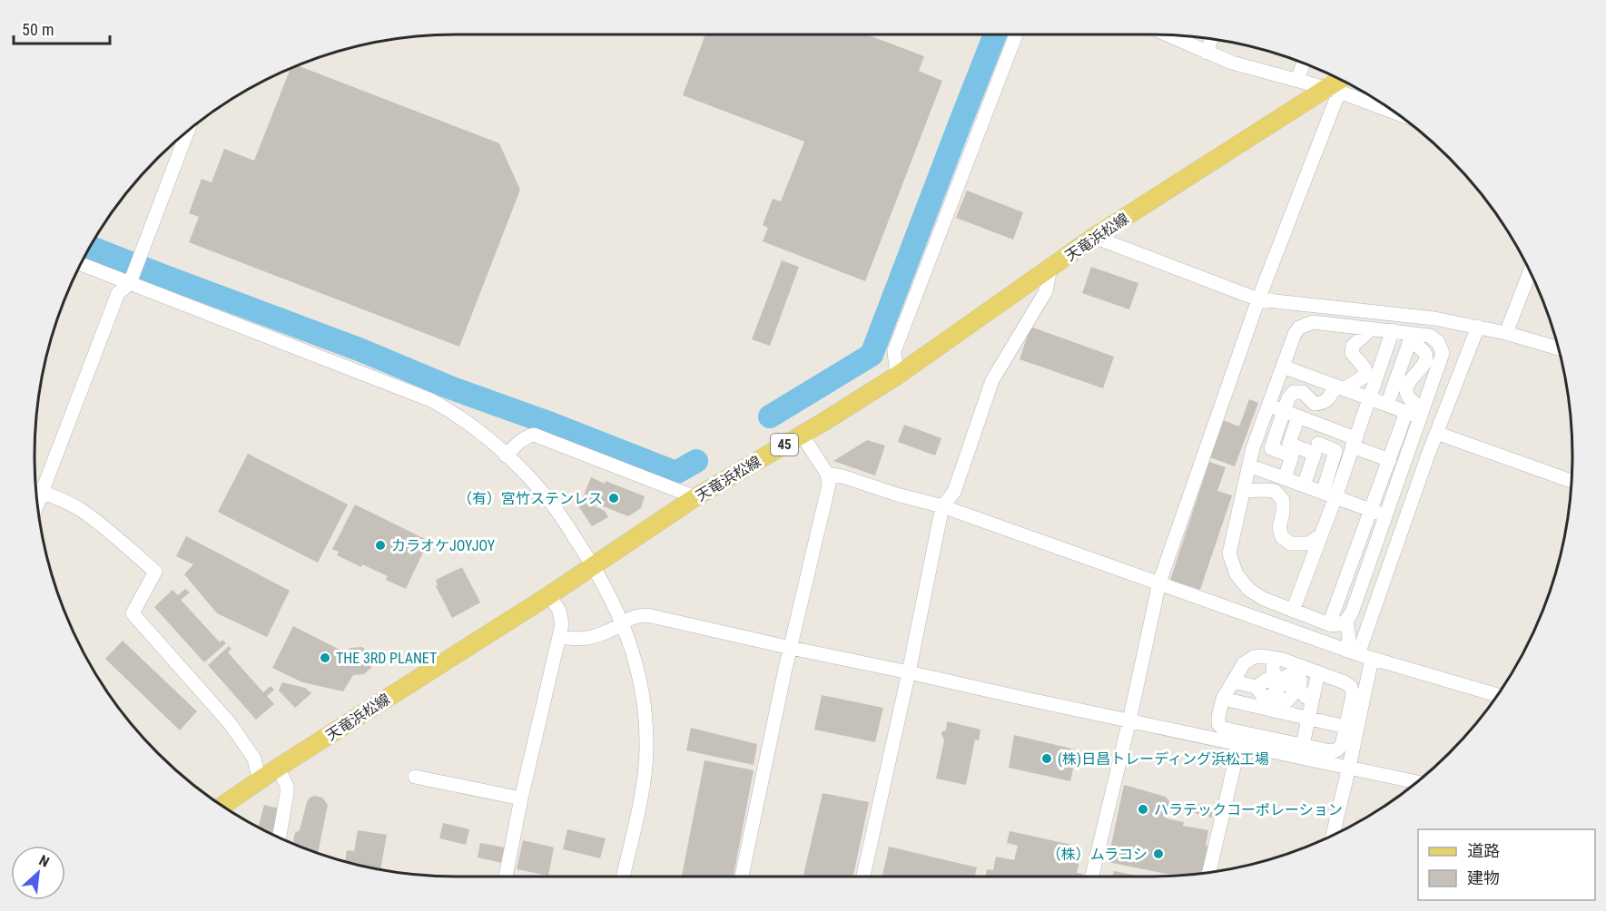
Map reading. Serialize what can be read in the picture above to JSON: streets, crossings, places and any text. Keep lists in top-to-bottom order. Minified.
{"streets":{"main road":["天竜浜松線","45"]},"places":["（有）宮竹ステンレス","カラオケJOYJOY","THE 3RD PLANET","(株)日昌トレーディング浜松工場","ハラテックコーポレーション","（株）ムラコシ"],"legend":["道路","建物"],"scale_bar":"50 m","north":"top right"}
